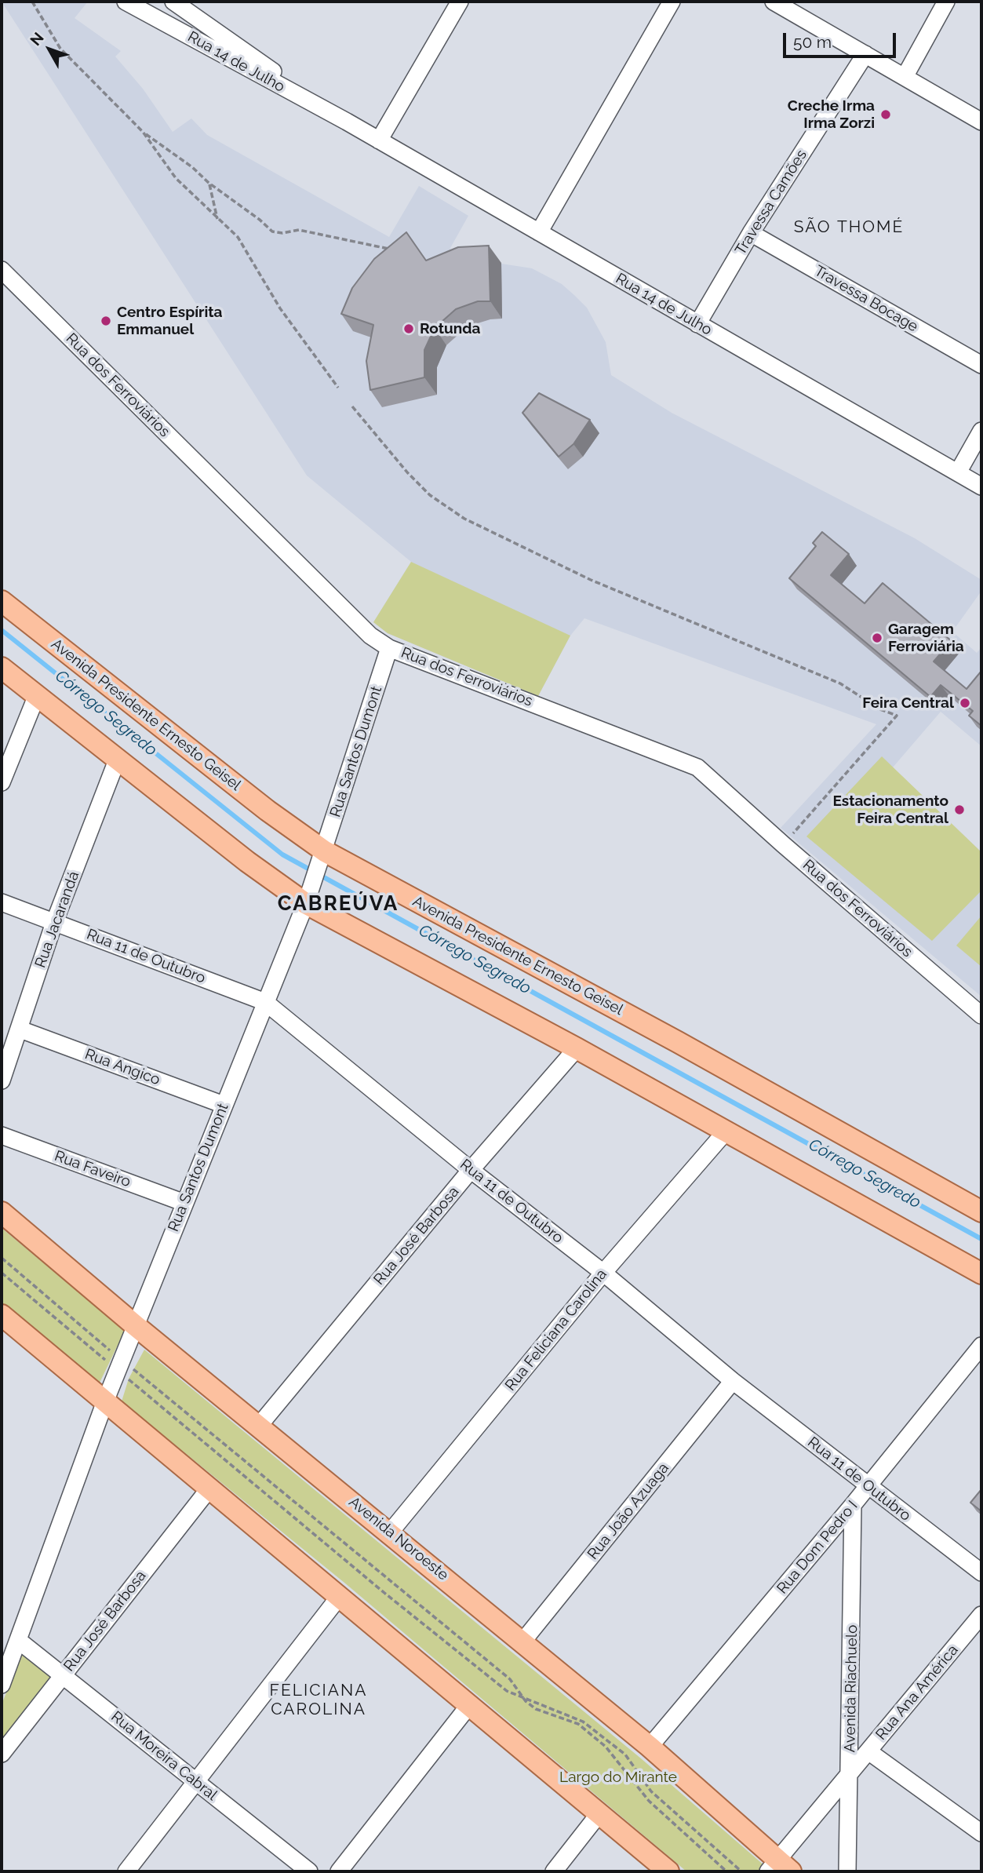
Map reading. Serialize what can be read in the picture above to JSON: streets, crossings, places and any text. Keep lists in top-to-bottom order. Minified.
{"streets":{"main road":["Avenida Presidente Ernesto Geisel","Avenida Noroeste"],"street":["Rua 14 de Julho","Travessa Camões","Travessa Bocage","Rua dos Ferroviários","Rua Santos Dumont","Rua Jacarandá","Rua 11 de Outubro","Rua Angico","Rua Faveiro","Rua José Barbosa","Rua Feliciana Carolina","Rua João Azuaga","Rua Dom Pedro I","Avenida Riachuelo","Rua Ana América","Rua Moreira Cabral"]},"crossings":[["Rua 14 de Julho","Travessa Camões"],["Travessa Camões","Travessa Bocage"],["Rua dos Ferroviários","Rua Santos Dumont"],["Avenida Presidente Ernesto Geisel","Rua Santos Dumont"],["Rua Santos Dumont","Rua 11 de Outubro"],["Rua Santos Dumont","Rua Angico"],["Rua Santos Dumont","Rua Faveiro"],["Rua Santos Dumont","Avenida Noroeste"],["Rua Santos Dumont","Rua Moreira Cabral"],["Rua Jacarandá","Rua 11 de Outubro"],["Rua Jacarandá","Rua Angico"],["Rua 11 de Outubro","Rua José Barbosa"],["Rua 11 de Outubro","Rua Feliciana Carolina"],["Rua 11 de Outubro","Rua João Azuaga"],["Rua 11 de Outubro","Rua Dom Pedro I"],["Rua José Barbosa","Avenida Noroeste"],["Rua José Barbosa","Rua Moreira Cabral"],["Rua Feliciana Carolina","Avenida Noroeste"],["Rua João Azuaga","Avenida Noroeste"],["Avenida Noroeste","Rua Dom Pedro I"],["Avenida Noroeste","Rua Ana América"],["Rua Dom Pedro I","Avenida Riachuelo"],["Avenida Riachuelo","Rua Ana América"]],"districts":["SÃO THOMÉ","CABREÚVA","FELICIANA CAROLINA"],"water":["Córrego Segredo"],"parks":["Largo do Mirante"],"places":["Creche Irma Irma Zorzi","Centro Espírita Emmanuel","Rotunda","Garagem Ferroviária","Feira Central","Estacionamento Feira Central"],"scale_bar":"50 m","north":"top left"}
